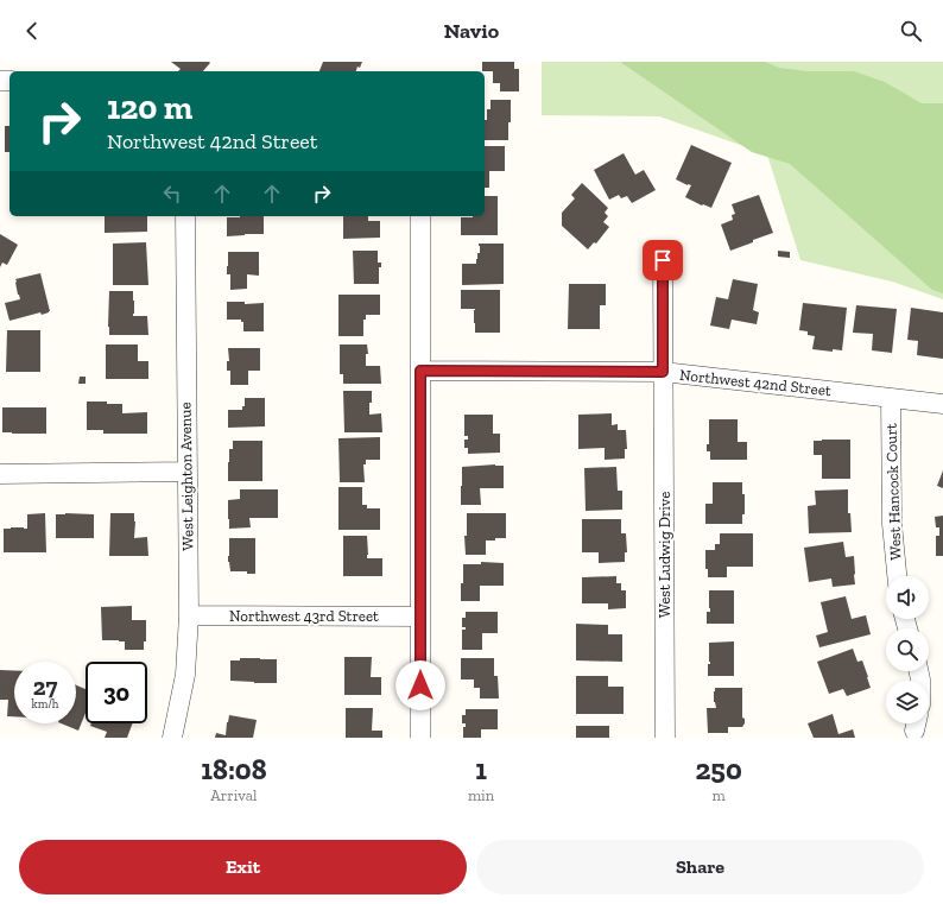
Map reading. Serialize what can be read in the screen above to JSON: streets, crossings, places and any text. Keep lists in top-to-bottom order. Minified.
{"streets":{"street":["Northwest 42nd Street","West Leighton Avenue","West Hancock Court","West Ludwig Drive","Northwest 43rd Street"]},"crossings":[["Northwest 42nd Street","West Hancock Court"],["Northwest 42nd Street","West Ludwig Drive"],["West Leighton Avenue","Northwest 43rd Street"]],"page":{"header":"Navio","turn":["120 m","Northwest 42nd Street"],"speed":"27 km/h","limit":"30","eta":["18:08","Arrival","1","min","250","m"],"buttons":["Exit","Share"]}}
